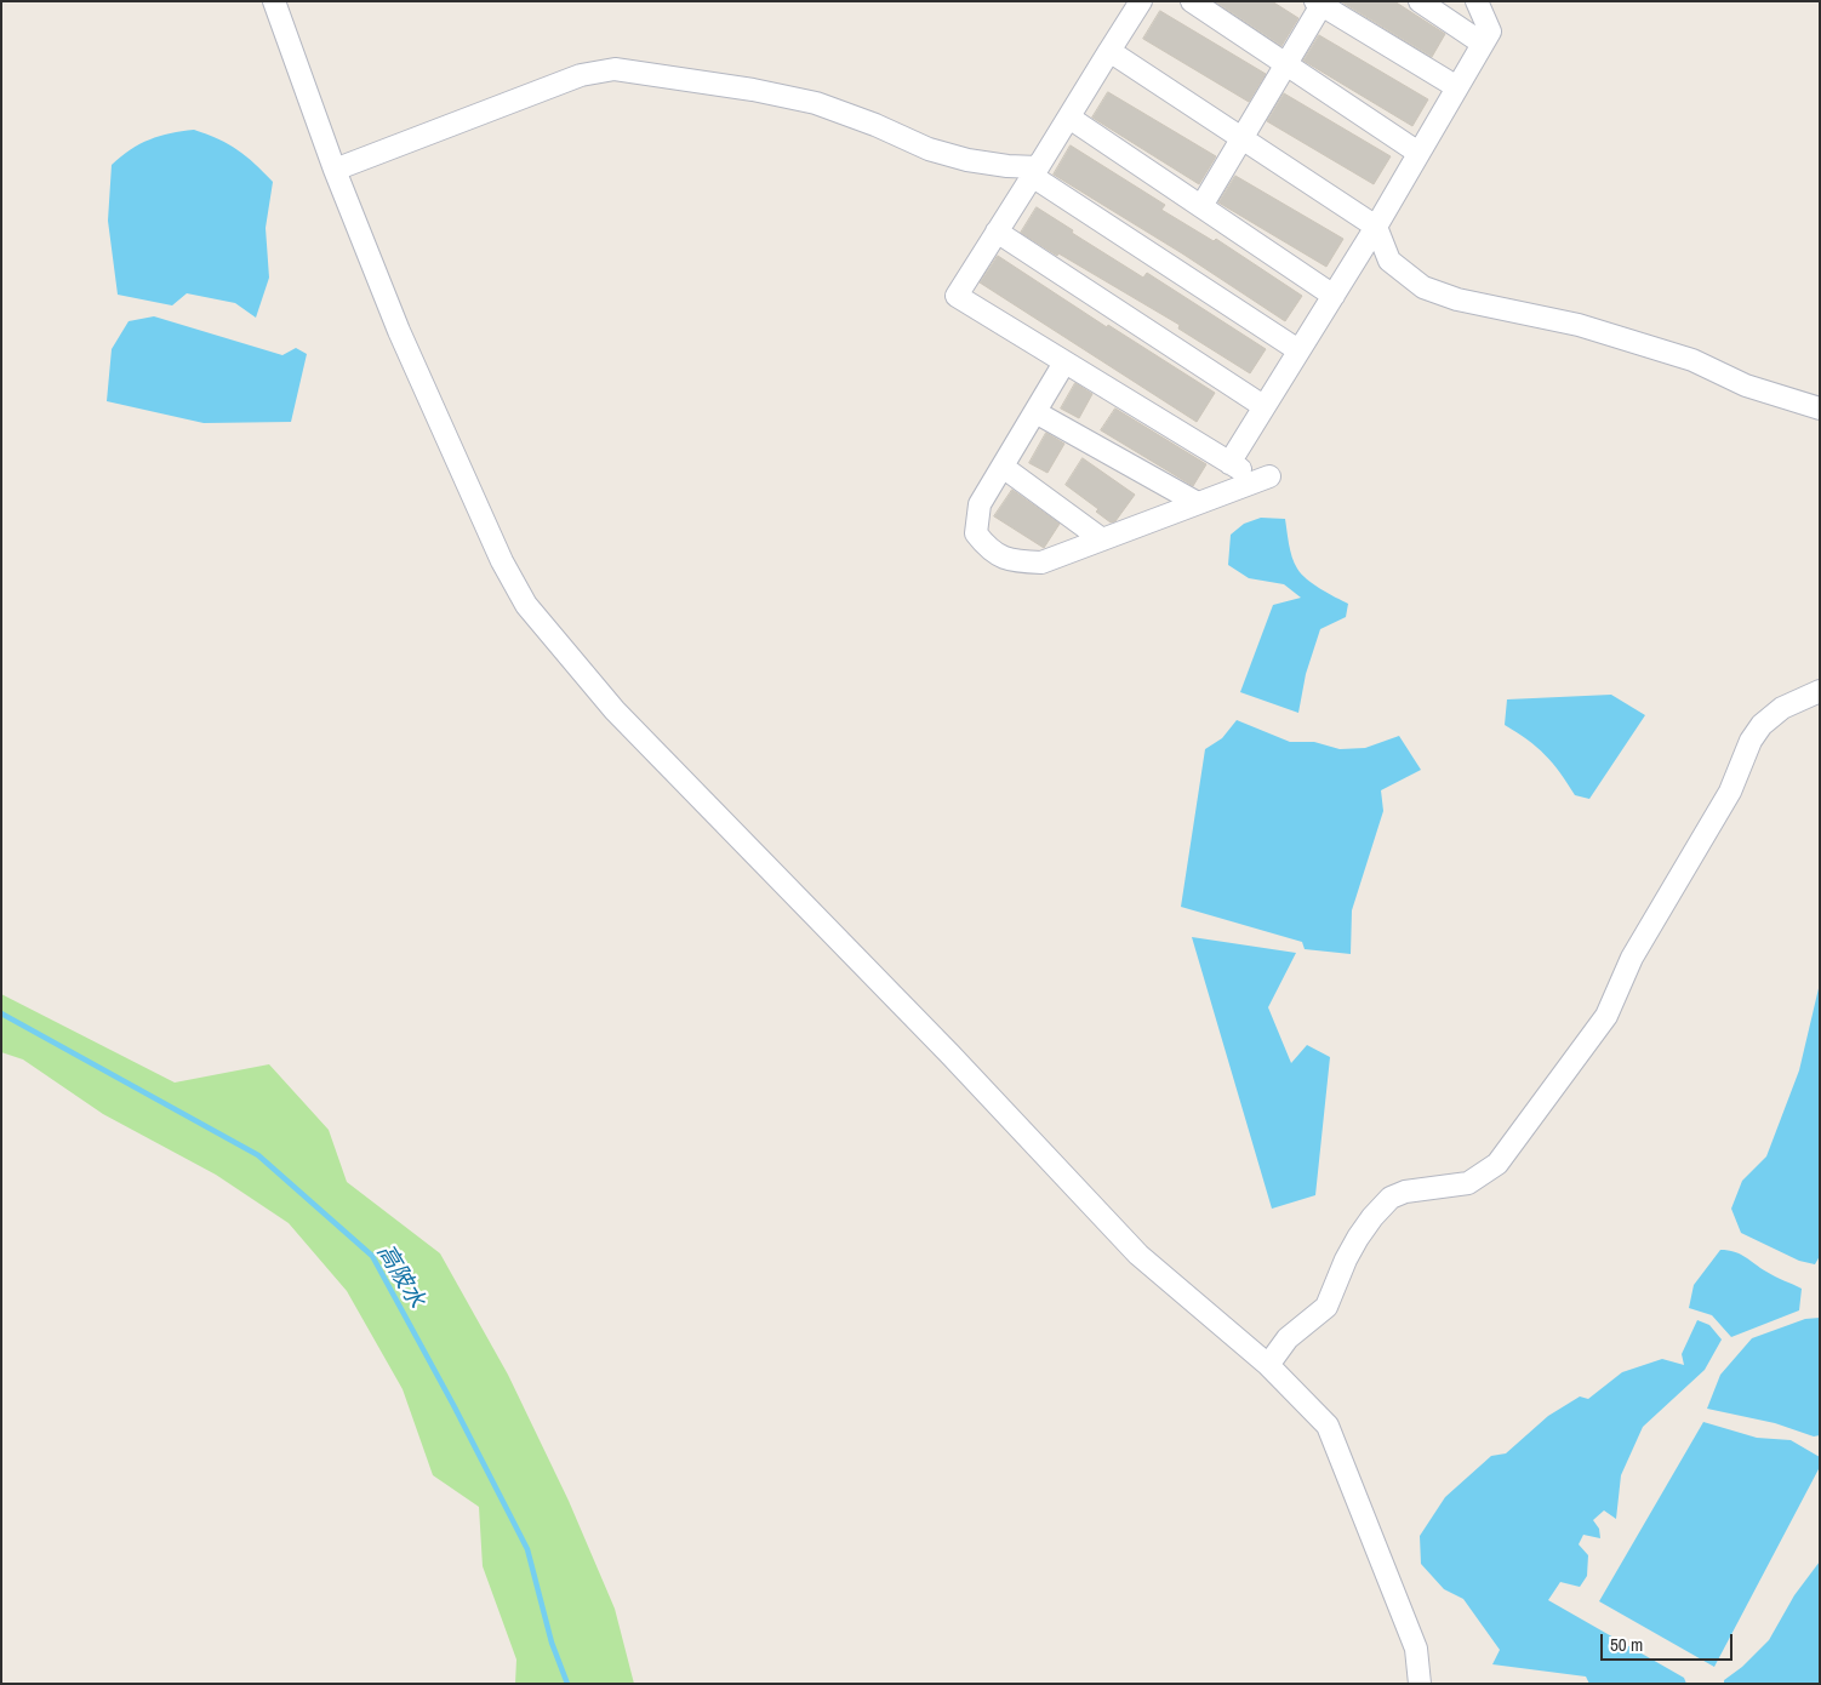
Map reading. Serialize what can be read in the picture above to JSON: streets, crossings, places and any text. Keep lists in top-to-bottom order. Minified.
{"water":["高陂水"],"scale_bar":"50 m"}
